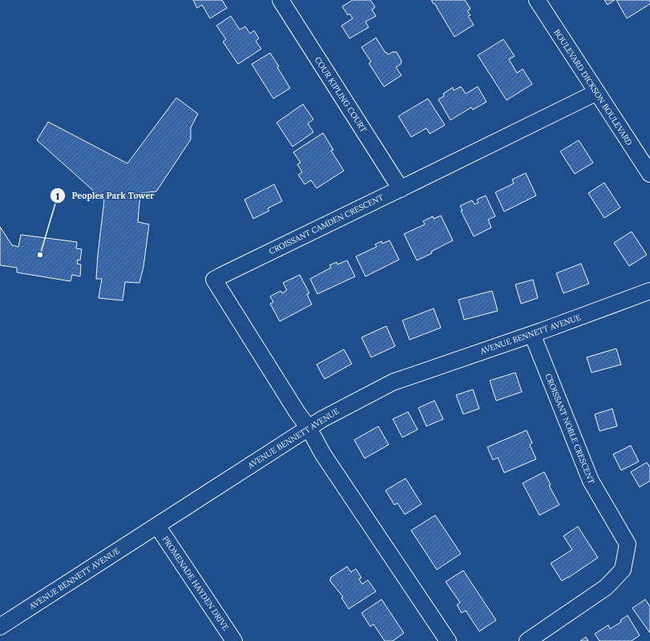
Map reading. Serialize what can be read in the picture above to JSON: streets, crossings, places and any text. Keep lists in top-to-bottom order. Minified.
{"streets":{"street":["BOULEVARD DICKSON BOULEVARD","COUR KIPLING COURT","CROISSANT CAMDEN CRESCENT","AVENUE BENNETT AVENUE","CROISSANT NOBLE CRESCENT","PROMENADE HAYDEN DRIVE"]},"crossings":[["BOULEVARD DICKSON BOULEVARD","CROISSANT CAMDEN CRESCENT"],["COUR KIPLING COURT","CROISSANT CAMDEN CRESCENT"],["CROISSANT CAMDEN CRESCENT","AVENUE BENNETT AVENUE"],["AVENUE BENNETT AVENUE","CROISSANT NOBLE CRESCENT"],["AVENUE BENNETT AVENUE","PROMENADE HAYDEN DRIVE"]],"places":["Peoples Park Tower"]}
